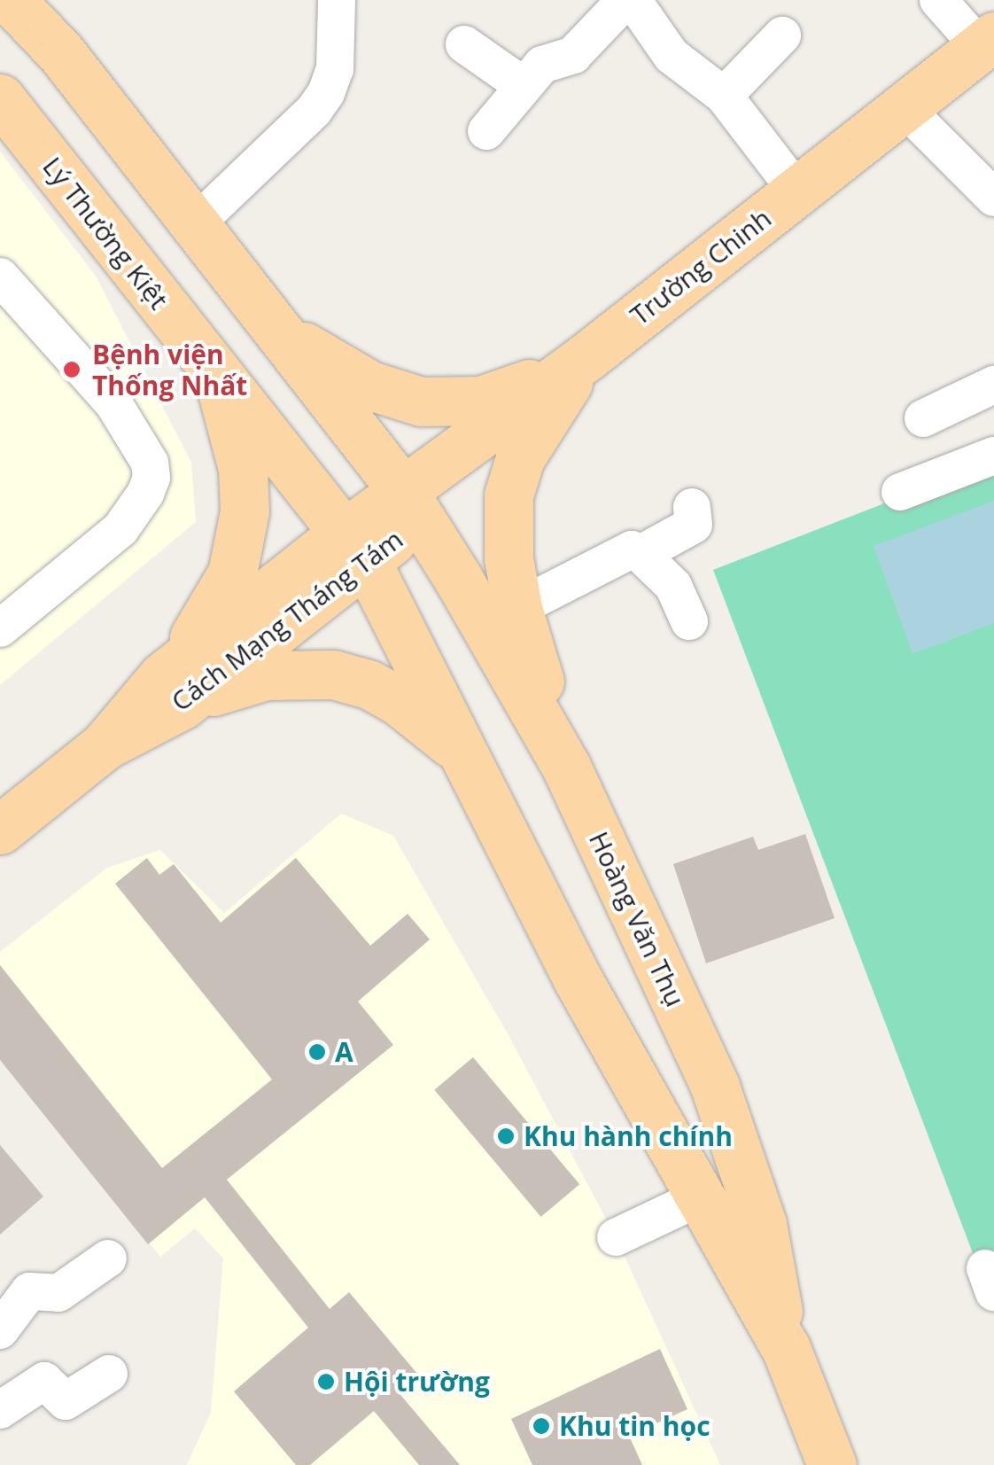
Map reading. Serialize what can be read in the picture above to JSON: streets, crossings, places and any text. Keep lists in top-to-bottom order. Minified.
{"streets":{"main road":["Lý Thường Kiệt","Trường Chinh","Cách Mạng Tháng Tám","Hoàng Văn Thụ"]},"crossings":[["Lý Thường Kiệt","Cách Mạng Tháng Tám"],["Lý Thường Kiệt","Hoàng Văn Thụ"],["Trường Chinh","Cách Mạng Tháng Tám"],["Trường Chinh","Hoàng Văn Thụ"],["Cách Mạng Tháng Tám","Hoàng Văn Thụ"]],"places":["Bệnh viện Thống Nhất","A","Khu hành chính","Hội trường","Khu tin học"]}
